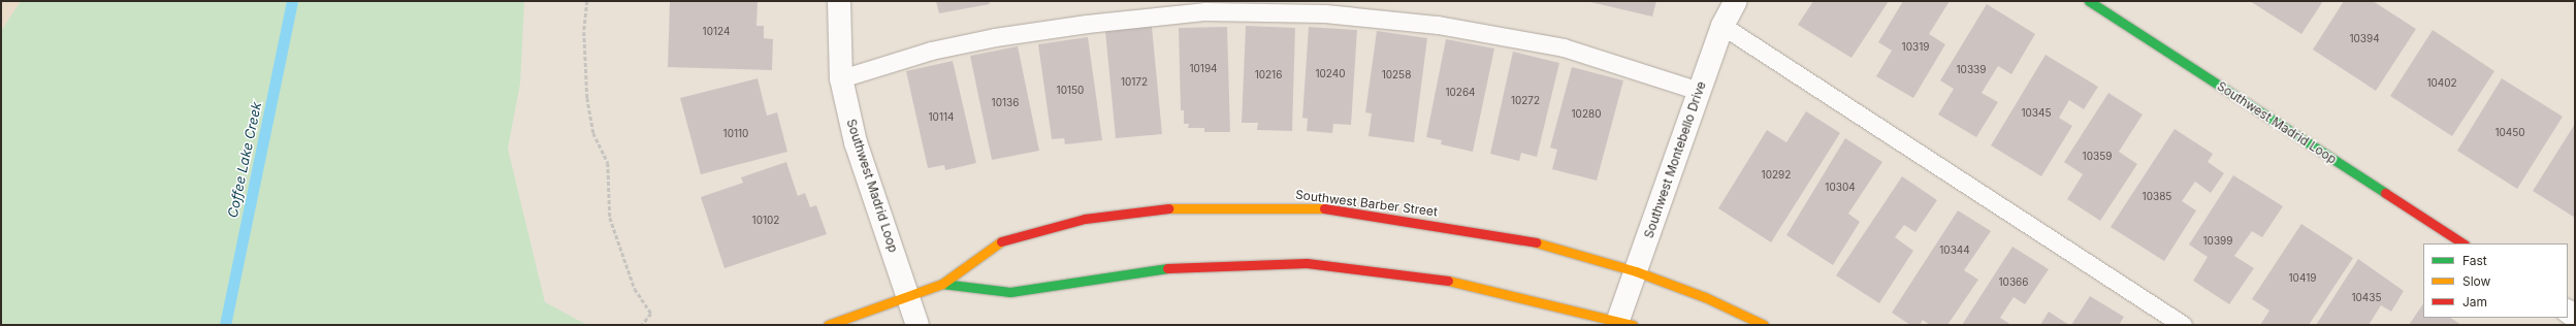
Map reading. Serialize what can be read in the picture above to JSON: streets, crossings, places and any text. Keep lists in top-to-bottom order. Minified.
{"streets":{"street":["Southwest Madrid Loop","Southwest Montebello Drive","Southwest Barber Street"]},"crossings":[["Southwest Madrid Loop","Southwest Barber Street"],["Southwest Montebello Drive","Southwest Barber Street"]],"water":["Coffee Lake Creek"],"house_numbers":["10124","10394","10319","10194","10339","10240","10216","10258","10172","10402","10150","10264","10272","10136","10345","10280","10114","10450","10110","10359","10292","10304","10385","10102","10399","10344","10419","10366","10435"],"legend":["Fast","Slow","Jam"]}
